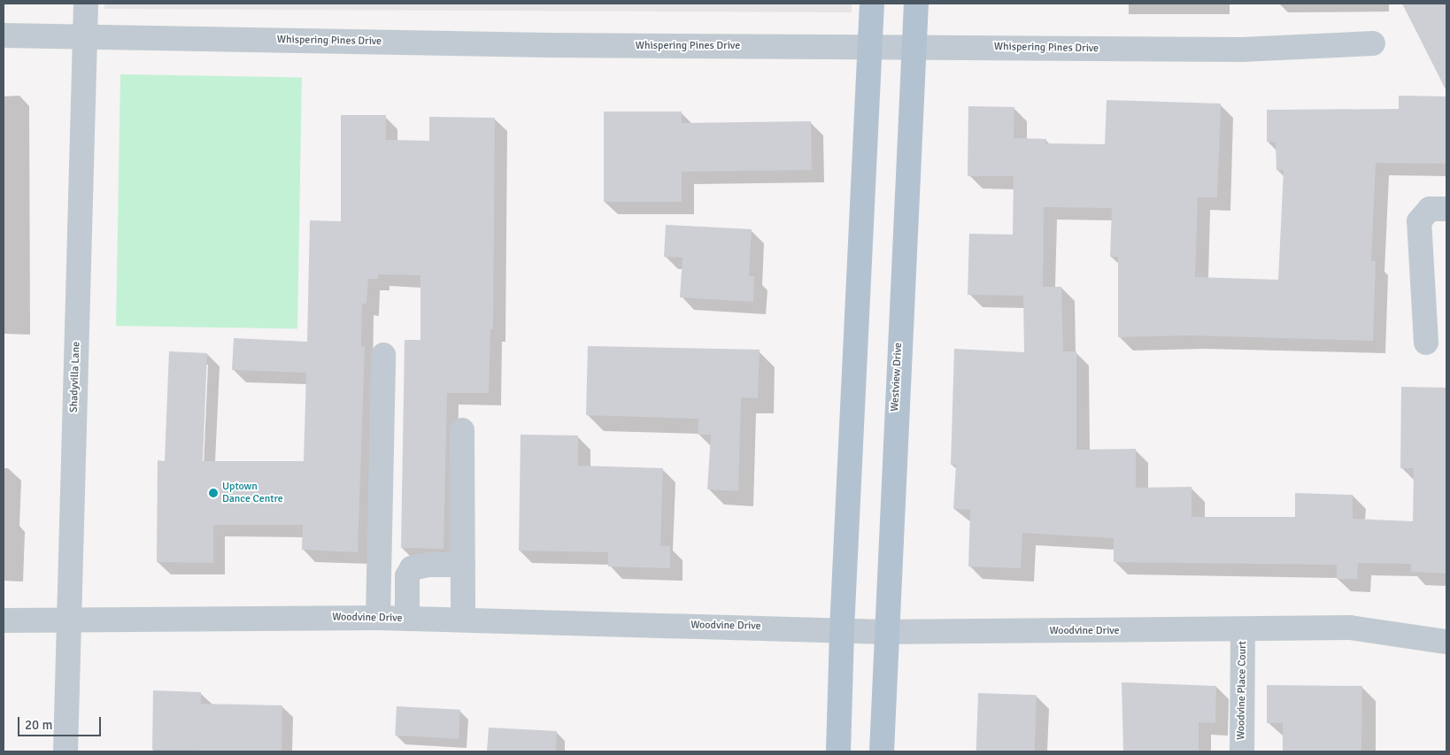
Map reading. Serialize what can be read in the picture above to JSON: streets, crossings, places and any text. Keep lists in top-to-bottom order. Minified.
{"streets":{"main road":["Westview Drive"],"street":["Whispering Pines Drive","Shadyvilla Lane","Woodvine Drive","Woodvine Place Court"]},"crossings":[["Whispering Pines Drive","Shadyvilla Lane"],["Whispering Pines Drive","Westview Drive"],["Shadyvilla Lane","Woodvine Drive"],["Westview Drive","Woodvine Drive"],["Woodvine Drive","Woodvine Place Court"]],"places":["Uptown Dance Centre"],"scale_bar":"20 m"}
